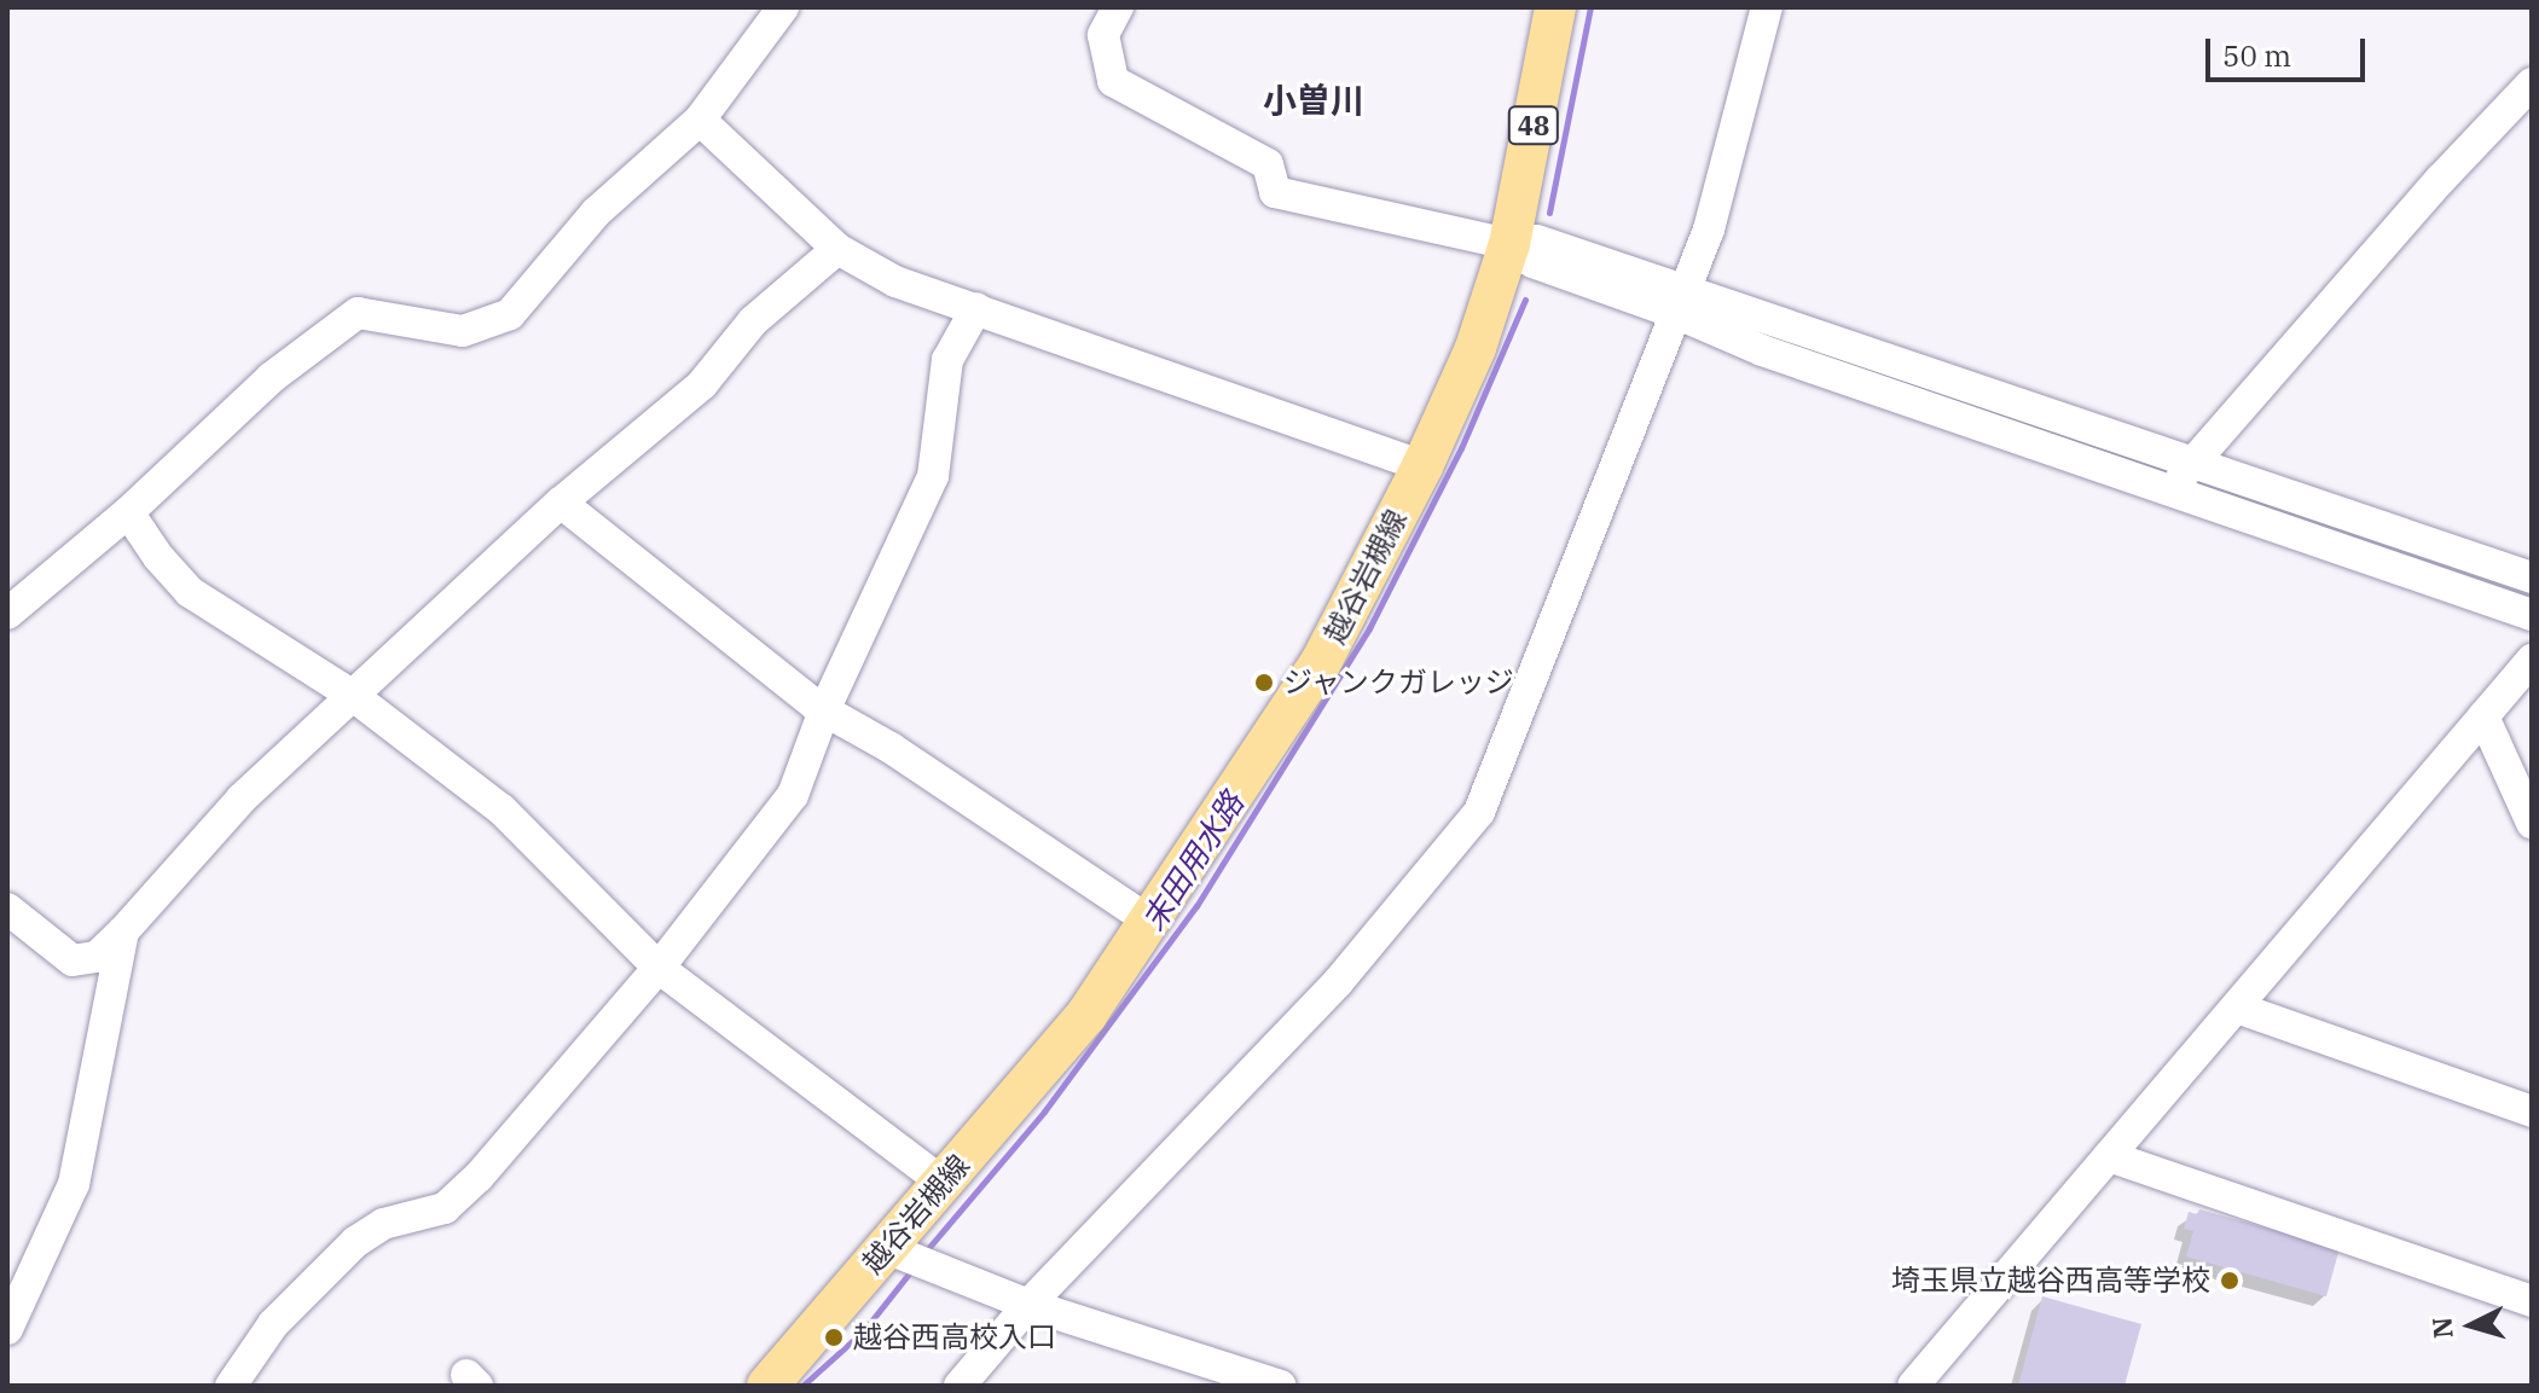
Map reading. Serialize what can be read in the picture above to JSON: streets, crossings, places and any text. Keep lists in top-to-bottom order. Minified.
{"streets":{"main road":["48","越谷岩槻線"]},"districts":["小曽川"],"water":["末田用水路"],"places":["ジャンクガレッジ","埼玉県立越谷西高等学校","越谷西高校入口"],"scale_bar":"50 m","north":"left"}
